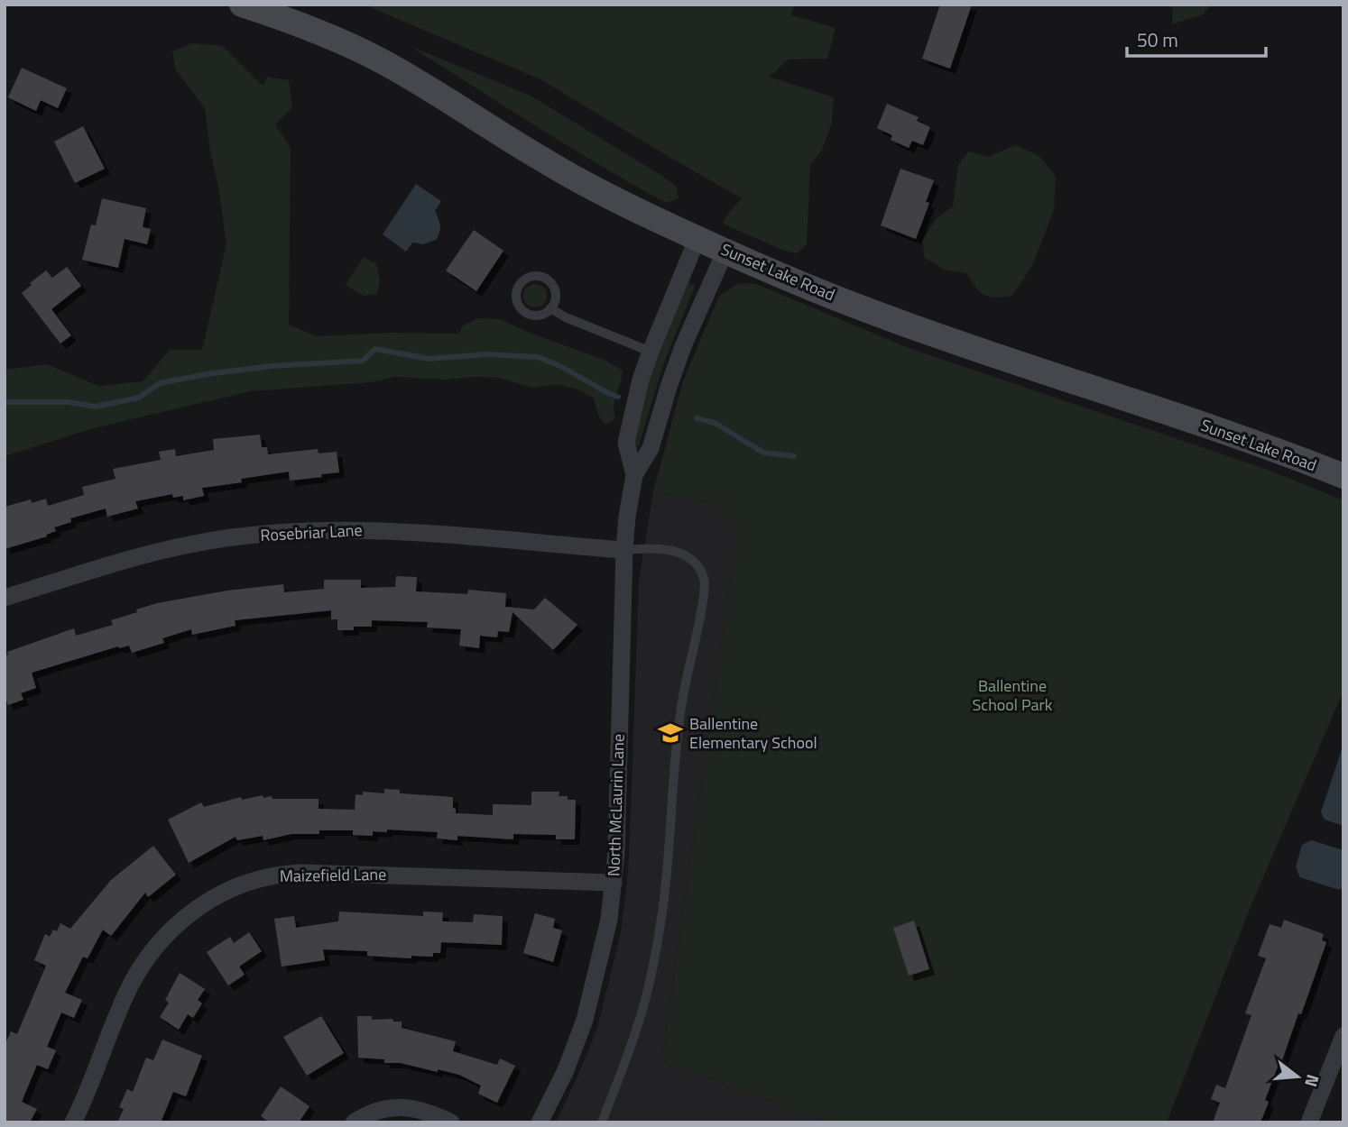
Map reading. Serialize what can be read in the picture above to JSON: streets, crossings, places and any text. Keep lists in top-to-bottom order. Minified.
{"streets":{"main road":["Sunset Lake Road"],"street":["Rosebriar Lane","North McLaurin Lane","Maizefield Lane"]},"crossings":[["Sunset Lake Road","North McLaurin Lane"],["Rosebriar Lane","North McLaurin Lane"],["North McLaurin Lane","Maizefield Lane"]],"parks":["Ballentine School Park"],"places":{"school or university":["Ballentine Elementary School"]},"scale_bar":"50 m","north":"right"}
